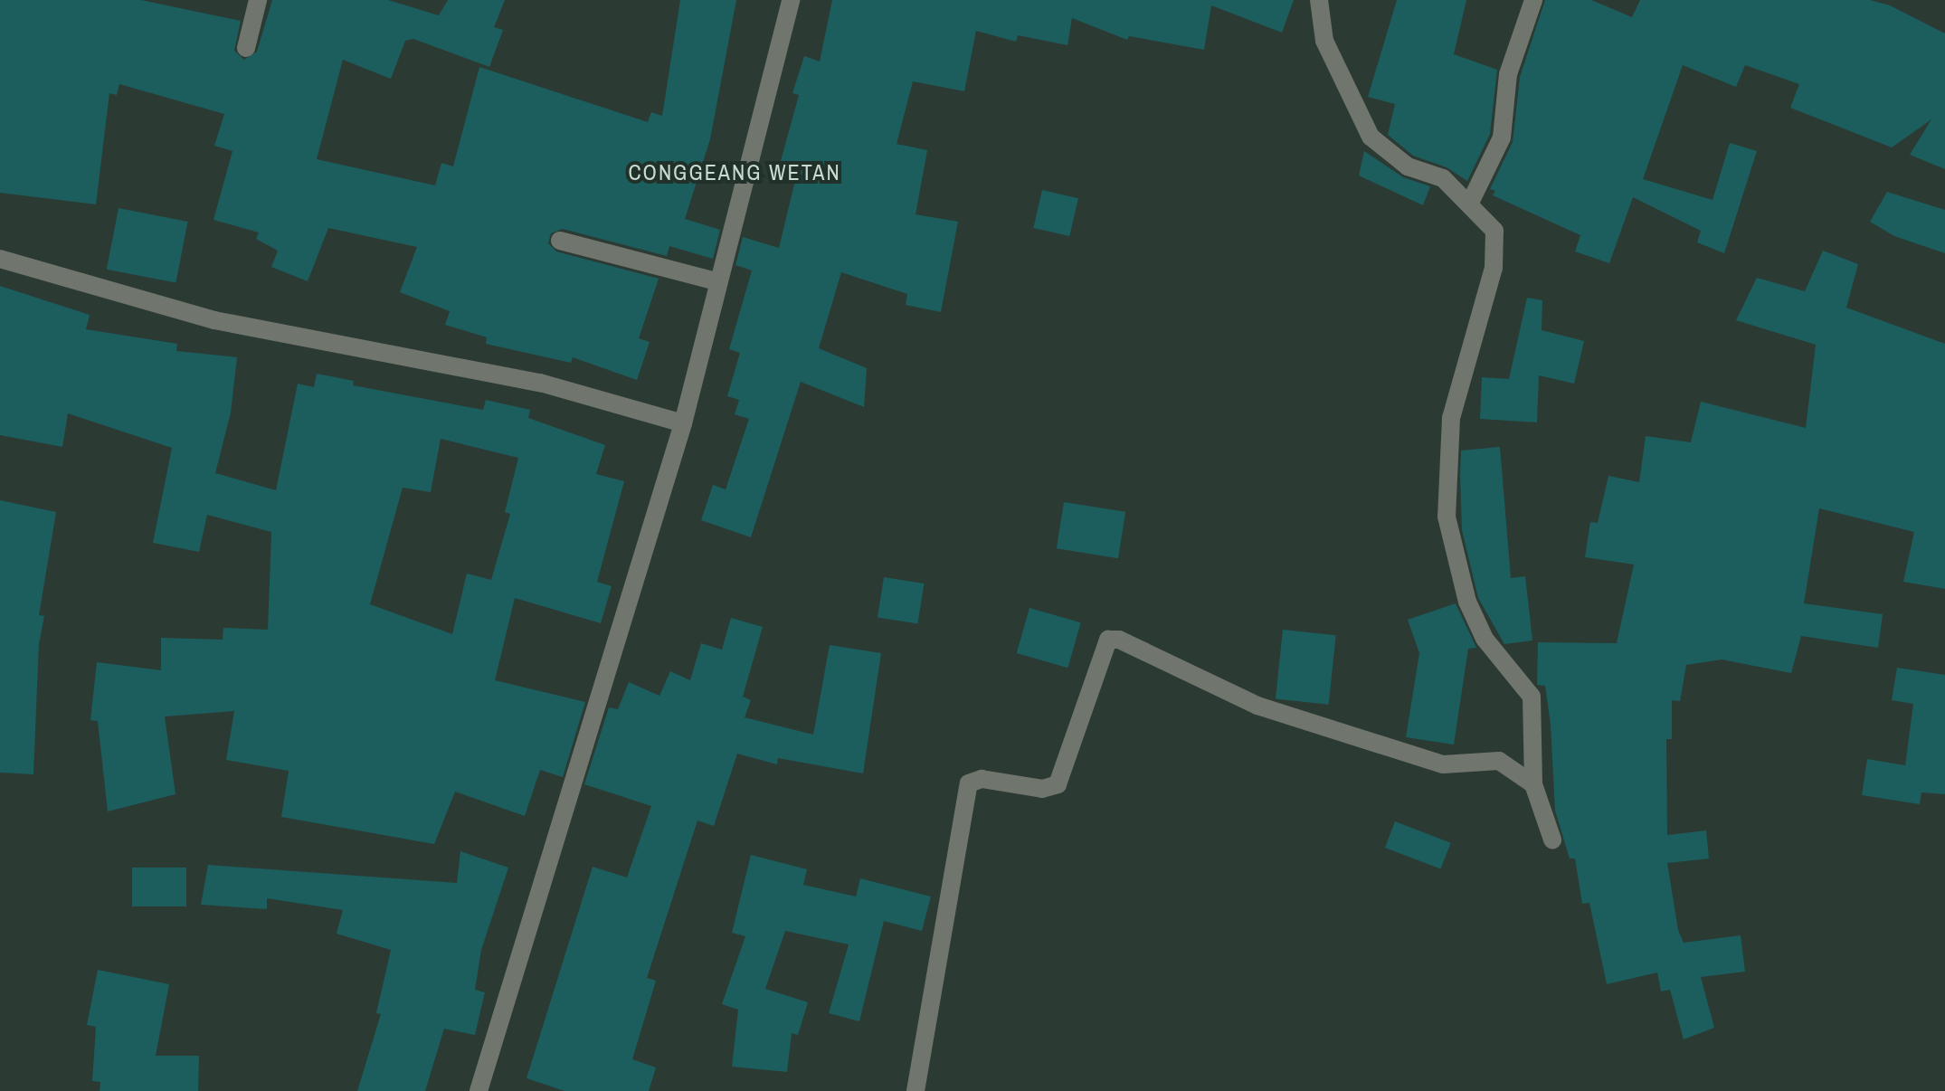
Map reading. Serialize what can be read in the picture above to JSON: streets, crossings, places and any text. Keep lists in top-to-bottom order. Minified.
{"districts":["CONGGEANG WETAN"]}
